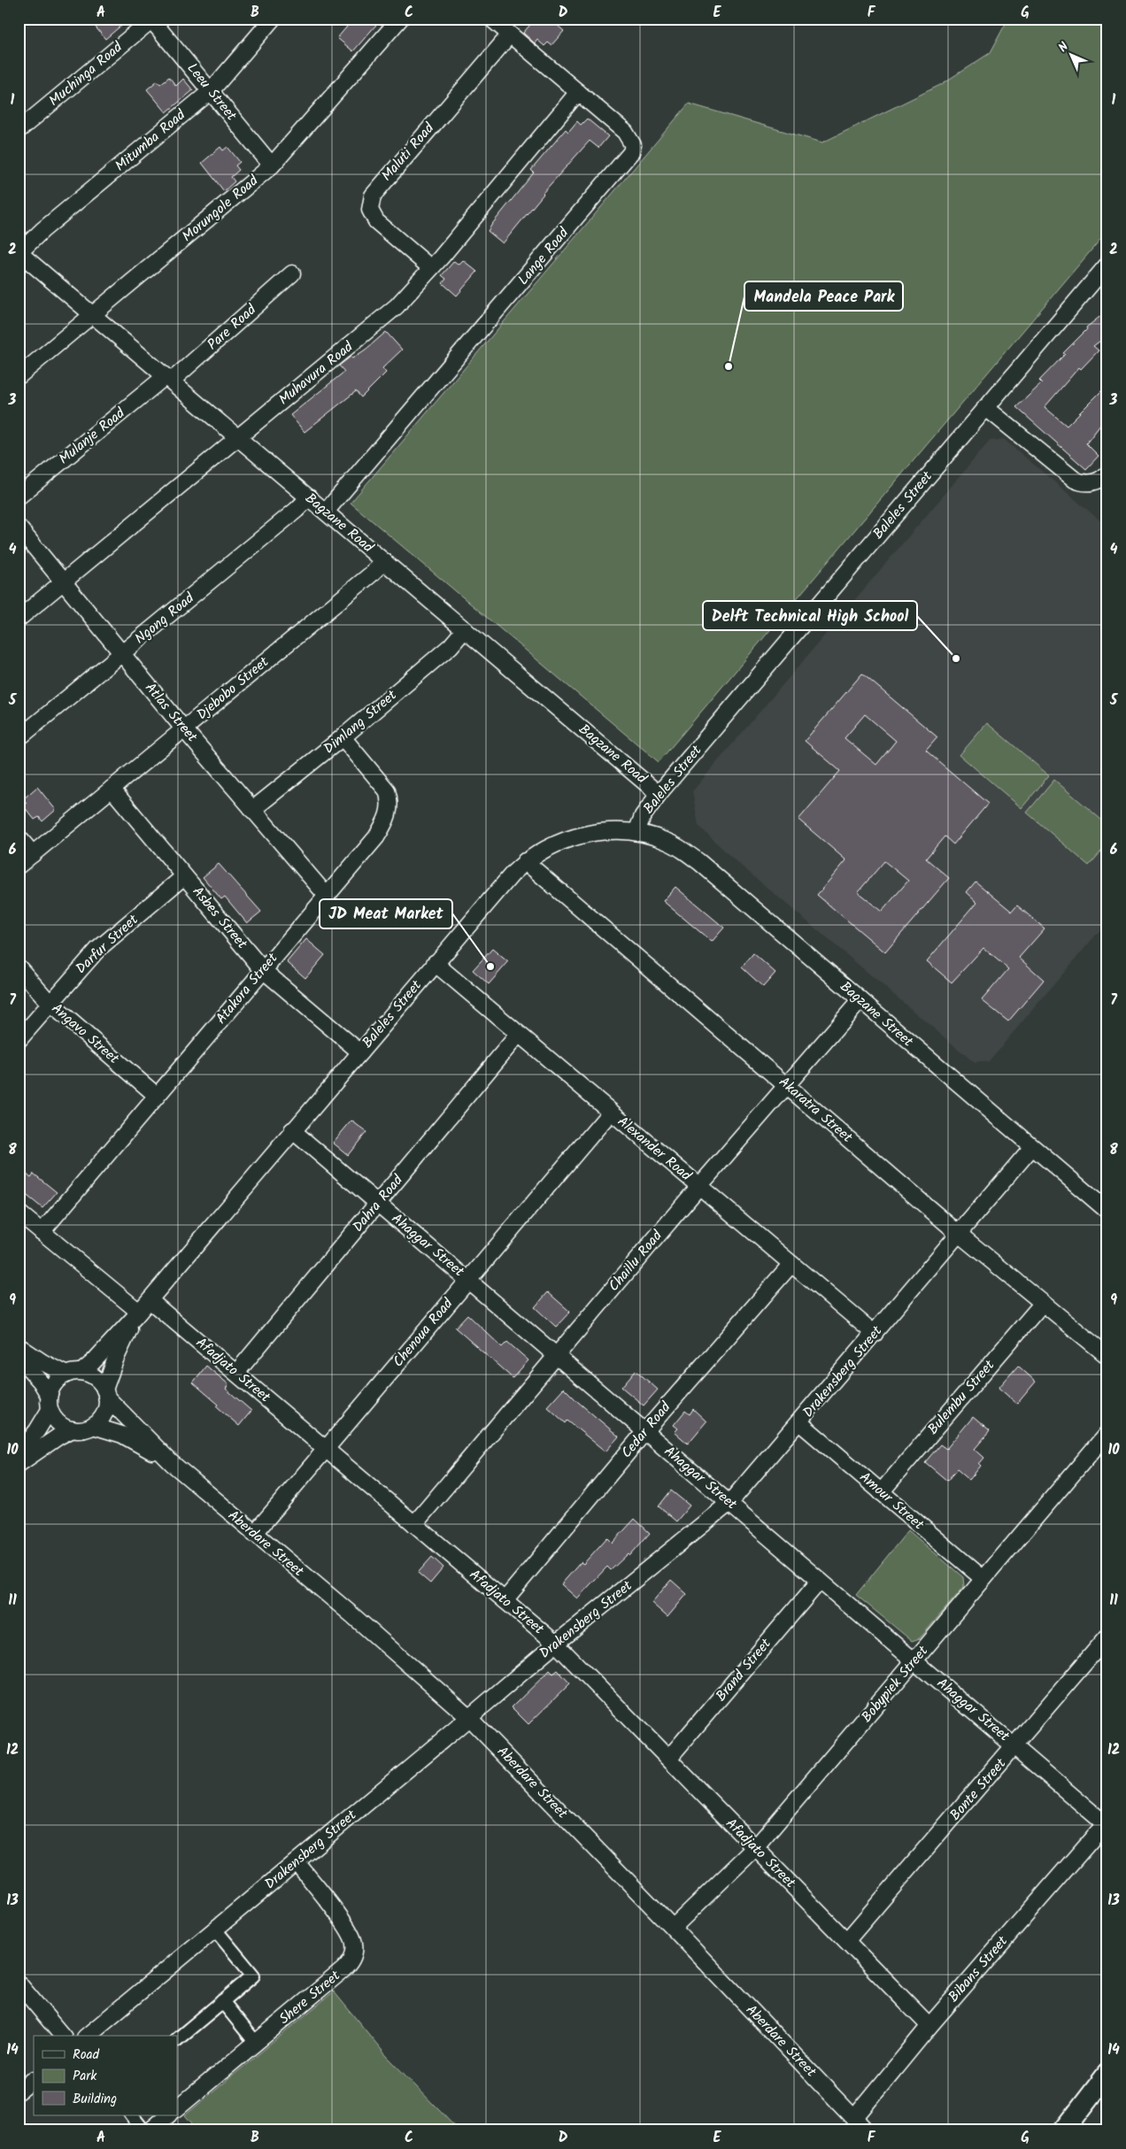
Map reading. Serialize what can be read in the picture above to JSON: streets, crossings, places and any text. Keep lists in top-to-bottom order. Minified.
{"streets":{"street":["Muchinga Road","Leeu Street","Mitumba Road","Maluti Road","Morungole Road","Lange Road","Pare Road","Muhavura Road","Mulanje Road","Baleles Street","Bagzane Road","Ngong Road","Djebobo Street","Atlas Street","Dimlang Street","Asbes Street","Darfur Street","Atakora Street","Bagzane Street","Angavo Street","Akaratra Street","Alexander Road","Dahra Road","Ahaggar Street","Chaillu Road","Chenoua Road","Afadjato Street","Drakensberg Street","Bulembu Street","Cedar Road","Amour Street","Aberdare Street","Brand Street","Bobypiek Street","Bonte Street","Bibans Street","Shere Street"]},"crossings":[["Muchinga Road","Leeu Street"],["Leeu Street","Mitumba Road"],["Leeu Street","Morungole Road"],["Mitumba Road","Bagzane Road"],["Maluti Road","Lange Road"],["Maluti Road","Muhavura Road"],["Morungole Road","Bagzane Road"],["Lange Road","Muhavura Road"],["Lange Road","Bagzane Road"],["Pare Road","Mulanje Road"],["Pare Road","Bagzane Road"],["Muhavura Road","Bagzane Road"],["Muhavura Road","Atlas Street"],["Mulanje Road","Bagzane Road"],["Baleles Street","Bagzane Road"],["Baleles Street","Asbes Street"],["Baleles Street","Bagzane Street"],["Baleles Street","Akaratra Street"],["Baleles Street","Alexander Road"],["Baleles Street","Ahaggar Street"],["Baleles Street","Afadjato Street"],["Baleles Street","Aberdare Street"],["Bagzane Road","Ngong Road"],["Bagzane Road","Djebobo Street"],["Bagzane Road","Dimlang Street"],["Ngong Road","Atlas Street"],["Djebobo Street","Atlas Street"],["Djebobo Street","Asbes Street"],["Atlas Street","Dimlang Street"],["Atlas Street","Atakora Street"],["Dimlang Street","Atakora Street"],["Asbes Street","Darfur Street"],["Asbes Street","Atakora Street"],["Darfur Street","Angavo Street"],["Atakora Street","Angavo Street"],["Bagzane Street","Chaillu Road"],["Bagzane Street","Drakensberg Street"],["Akaratra Street","Chaillu Road"],["Akaratra Street","Drakensberg Street"],["Akaratra Street","Bulembu Street"],["Alexander Road","Dahra Road"],["Alexander Road","Chaillu Road"],["Alexander Road","Chenoua Road"],["Alexander Road","Drakensberg Street"],["Alexander Road","Cedar Road"],["Dahra Road","Ahaggar Street"],["Dahra Road","Afadjato Street"],["Ahaggar Street","Chaillu Road"],["Ahaggar Street","Chenoua Road"],["Ahaggar Street","Drakensberg Street"],["Ahaggar Street","Cedar Road"],["Ahaggar Street","Brand Street"],["Ahaggar Street","Bobypiek Street"],["Ahaggar Street","Bonte Street"],["Ahaggar Street","Bibans Street"],["Chaillu Road","Afadjato Street"],["Chenoua Road","Afadjato Street"],["Chenoua Road","Aberdare Street"],["Afadjato Street","Drakensberg Street"],["Afadjato Street","Cedar Road"],["Afadjato Street","Brand Street"],["Afadjato Street","Bobypiek Street"],["Afadjato Street","Bonte Street"],["Afadjato Street","Bibans Street"],["Drakensberg Street","Amour Street"],["Drakensberg Street","Aberdare Street"],["Drakensberg Street","Shere Street"],["Bulembu Street","Amour Street"],["Amour Street","Bobypiek Street"],["Aberdare Street","Bobypiek Street"],["Aberdare Street","Bibans Street"]],"places":["Mandela Peace Park","Delft Technical High School","JD Meat Market"],"legend":["Road","Park","Building"],"north":"top left","grid":{"columns":["A","B","C","D","E","F","G"],"rows":["1","2","3","4","5","6","7","8","9","10","11","12","13","14"]}}
